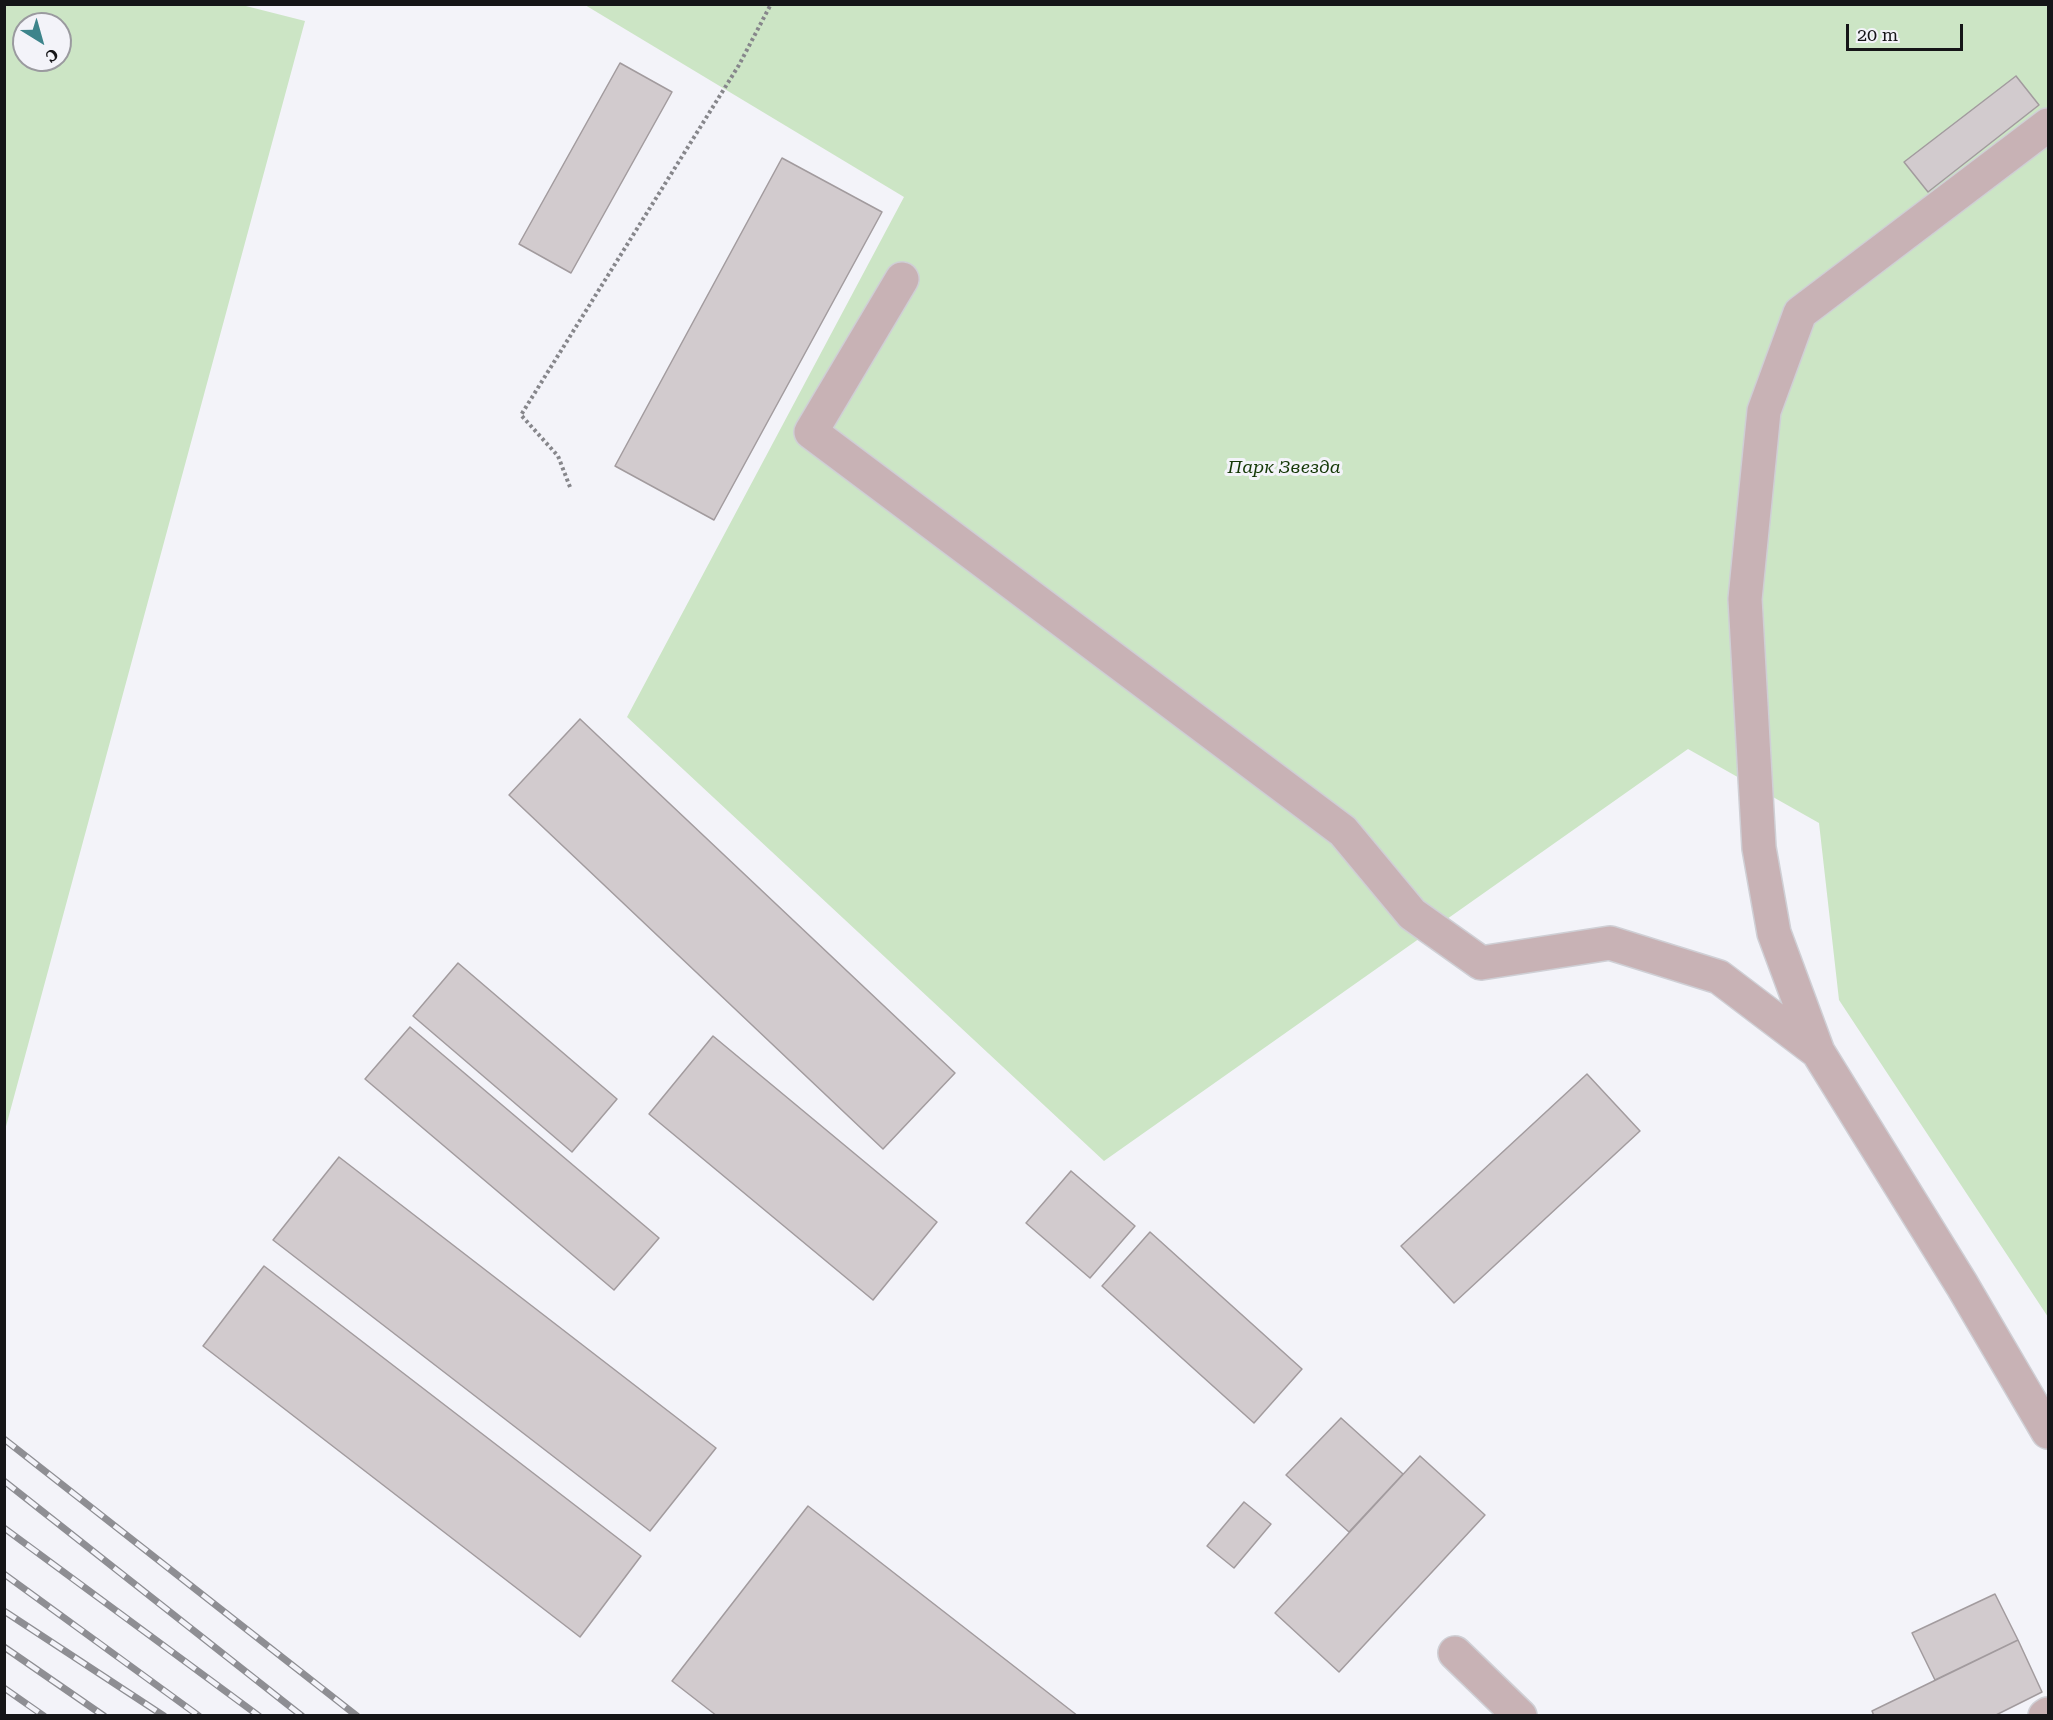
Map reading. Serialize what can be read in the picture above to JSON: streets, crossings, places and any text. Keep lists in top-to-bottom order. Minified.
{"parks":["Парк Звезда"],"scale_bar":"20 m","north":"bottom right"}
